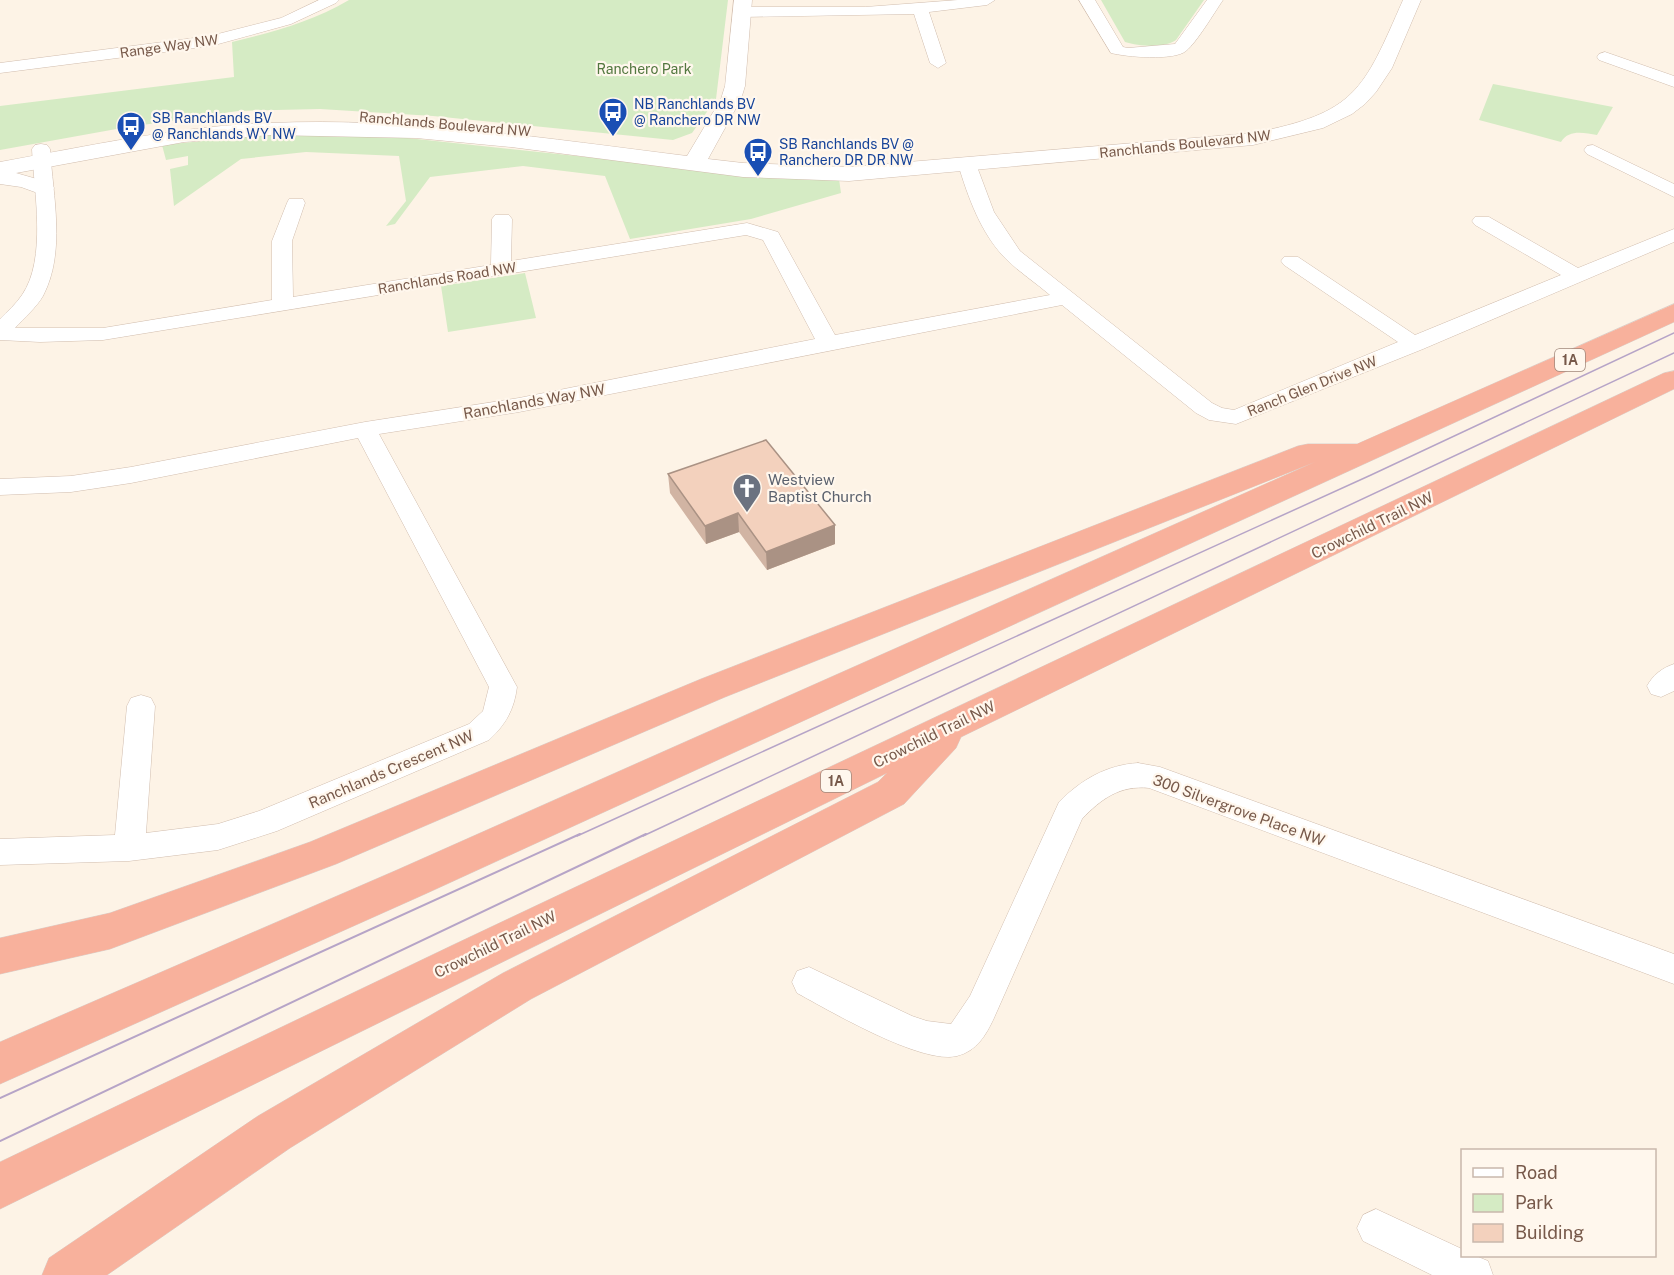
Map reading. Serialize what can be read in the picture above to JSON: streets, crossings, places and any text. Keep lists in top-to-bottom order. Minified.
{"streets":{"highway":["1A","Crowchild Trail NW"],"street":["Range Way NW","Ranchlands Boulevard NW","Ranchlands Road NW","Ranch Glen Drive NW","Ranchlands Way NW","Ranchlands Crescent NW","300 Silvergrove Place NW"]},"crossings":[["Ranchlands Boulevard NW","Ranch Glen Drive NW"],["Ranchlands Road NW","Ranchlands Way NW"],["Ranch Glen Drive NW","Ranchlands Way NW"],["Ranchlands Way NW","Ranchlands Crescent NW"]],"parks":["Ranchero Park"],"places":{"bus stop":["NB Ranchlands BV @ Ranchero DR NW","SB Ranchlands BV @ Ranchlands WY NW","SB Ranchlands BV @ Ranchero DR DR NW"],"church":["Westview Baptist Church"]},"legend":["Road","Park","Building"]}
